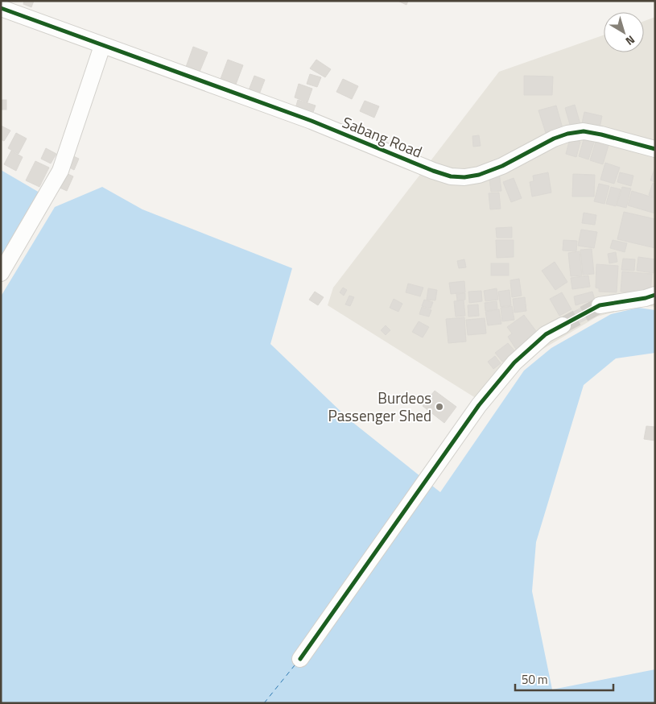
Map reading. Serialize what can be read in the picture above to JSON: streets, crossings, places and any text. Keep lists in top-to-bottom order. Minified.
{"streets":{"street":["Sabang Road"]},"places":["Burdeos Passenger Shed"],"scale_bar":"50 m","north":"bottom right"}
